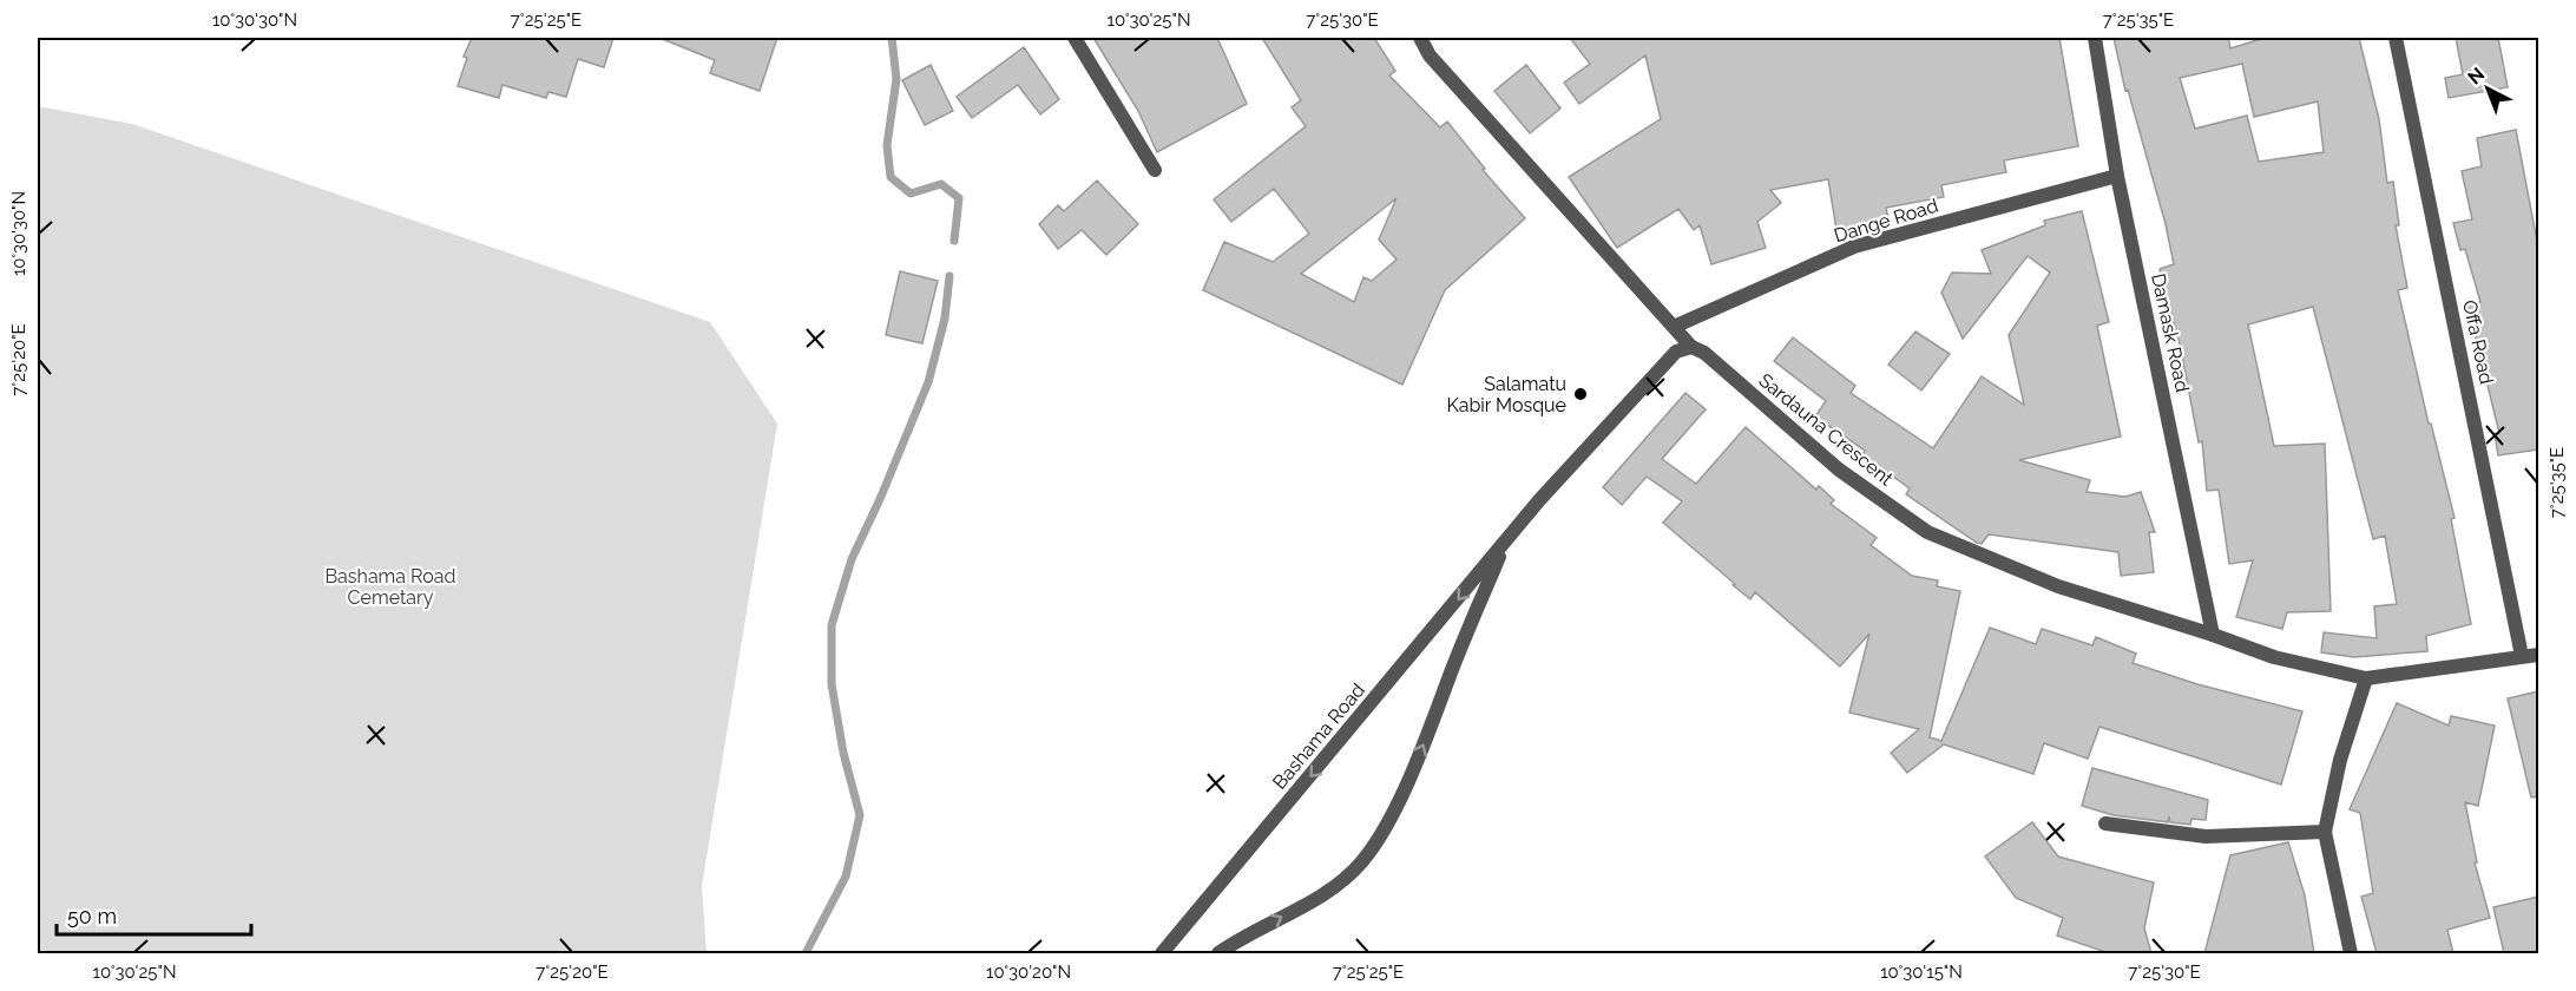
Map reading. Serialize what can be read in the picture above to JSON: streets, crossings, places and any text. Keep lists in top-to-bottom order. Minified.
{"streets":{"street":["Dange Road","Damask Road","Offa Road","Sardauna Crescent","Bashama Road"]},"crossings":[["Dange Road","Damask Road"],["Dange Road","Sardauna Crescent"],["Damask Road","Sardauna Crescent"],["Offa Road","Sardauna Crescent"],["Sardauna Crescent","Bashama Road"]],"parks":["Bashama Road Cemetary"],"places":["Salamatu Kabir Mosque"],"scale_bar":"50 m","north":"top left","coordinates":["10°30'30\"N","7°25'25\"E","10°30'25\"N","7°25'30\"E","7°25'35\"E","7°25'20\"E","10°30'20\"N","10°30'15\"N"]}
